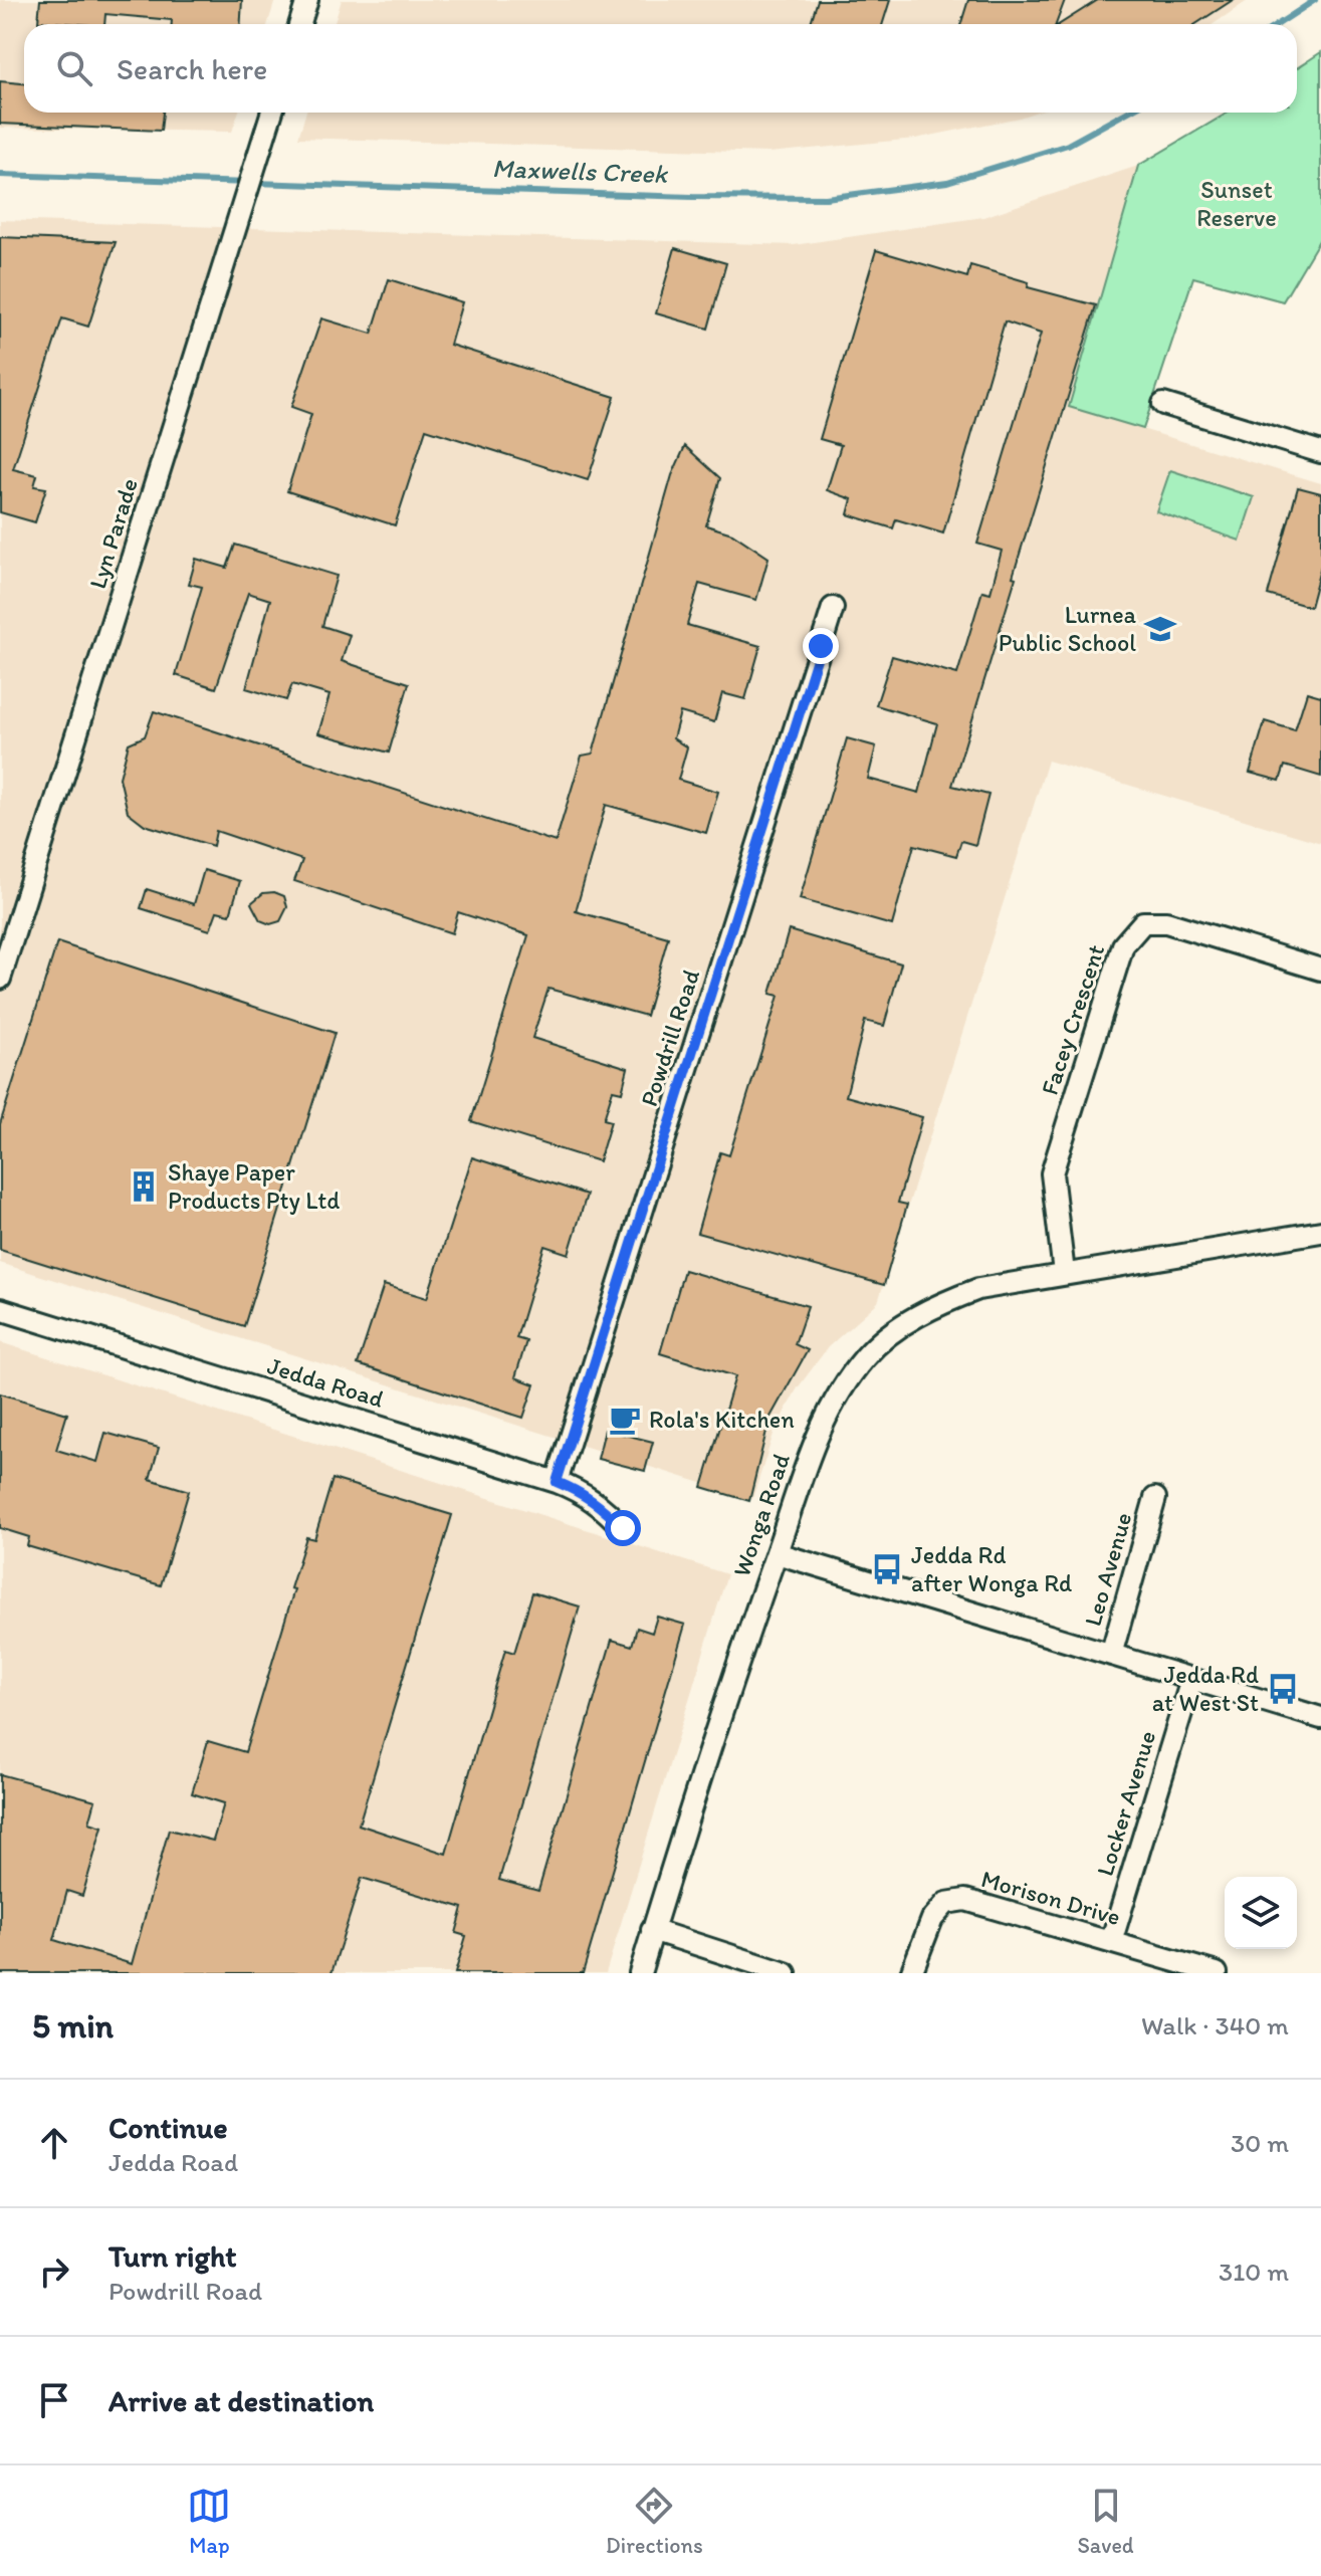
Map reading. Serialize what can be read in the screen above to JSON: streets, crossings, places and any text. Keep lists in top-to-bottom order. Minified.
{"streets":{"street":["Lyn Parade","Facey Crescent","Powdrill Road","Jedda Road","Wonga Road","Leo Avenue","Locker Avenue","Morison Drive"]},"crossings":[["Facey Crescent","Wonga Road"],["Powdrill Road","Jedda Road"],["Locker Avenue","Morison Drive"]],"water":["Maxwells Creek"],"parks":["Sunset Reserve"],"places":{"school or university":["Lurnea Public School"],"building":["Shaye Paper Products Pty Ltd"],"cafe":["Rola's Kitchen"],"bus stop":["Jedda Rd after Wonga Rd","Jedda Rd at West St"]},"page":{"search":"Search here","heading":["5 min","Walk · 340 m"],"list":[["Continue","Jedda Road","30 m"],["Turn right","Powdrill Road","310 m"],"Arrive at destination"],"nav":["Map","Directions","Saved"]}}
